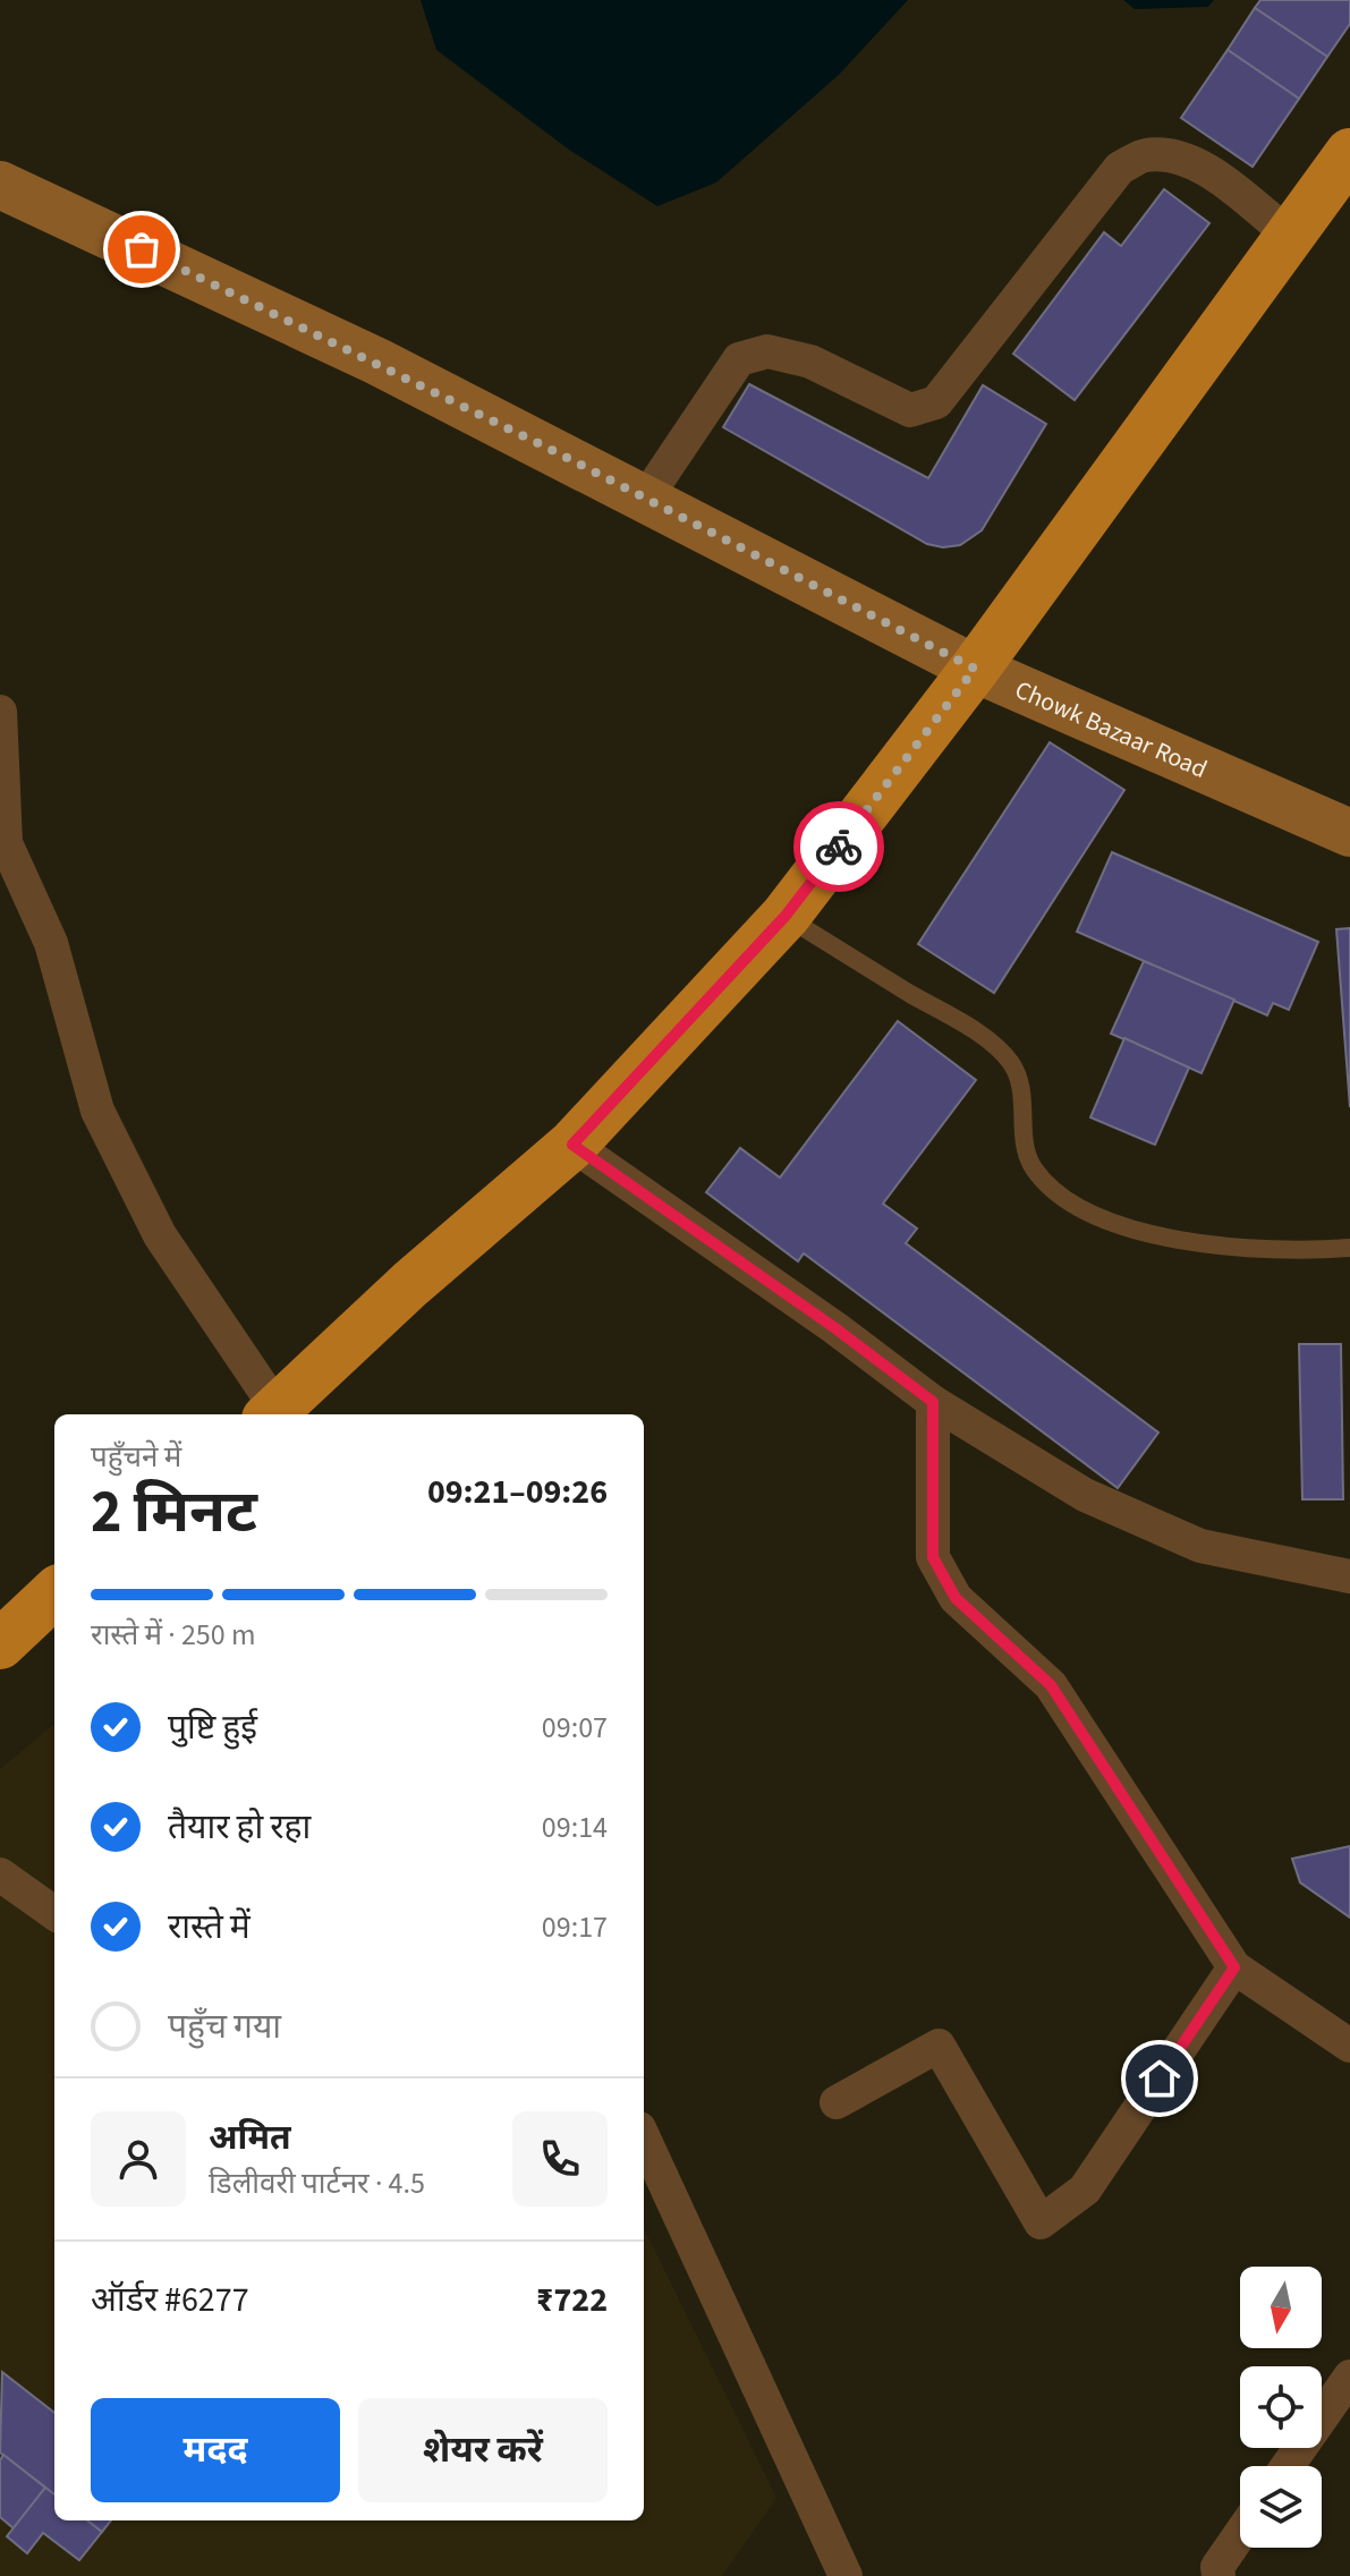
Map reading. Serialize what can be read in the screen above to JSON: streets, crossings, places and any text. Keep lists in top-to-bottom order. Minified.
{"streets":{"main road":["Chowk Bazaar Road"]},"north":"bottom","page":{"heading":["2 मिनट","पहुँचने में","09:21–09:26"],"panel":["अमित","डिलीवरी पार्टनर · 4.5","ऑर्डर #6277","₹722"],"bar":"रास्ते में · 250 m","list":[["पुष्टि हुई","09:07"],["तैयार हो रहा","09:14"],["रास्ते में","09:17"],"पहुँच गया"],"buttons":["मदद","शेयर करें"]}}
